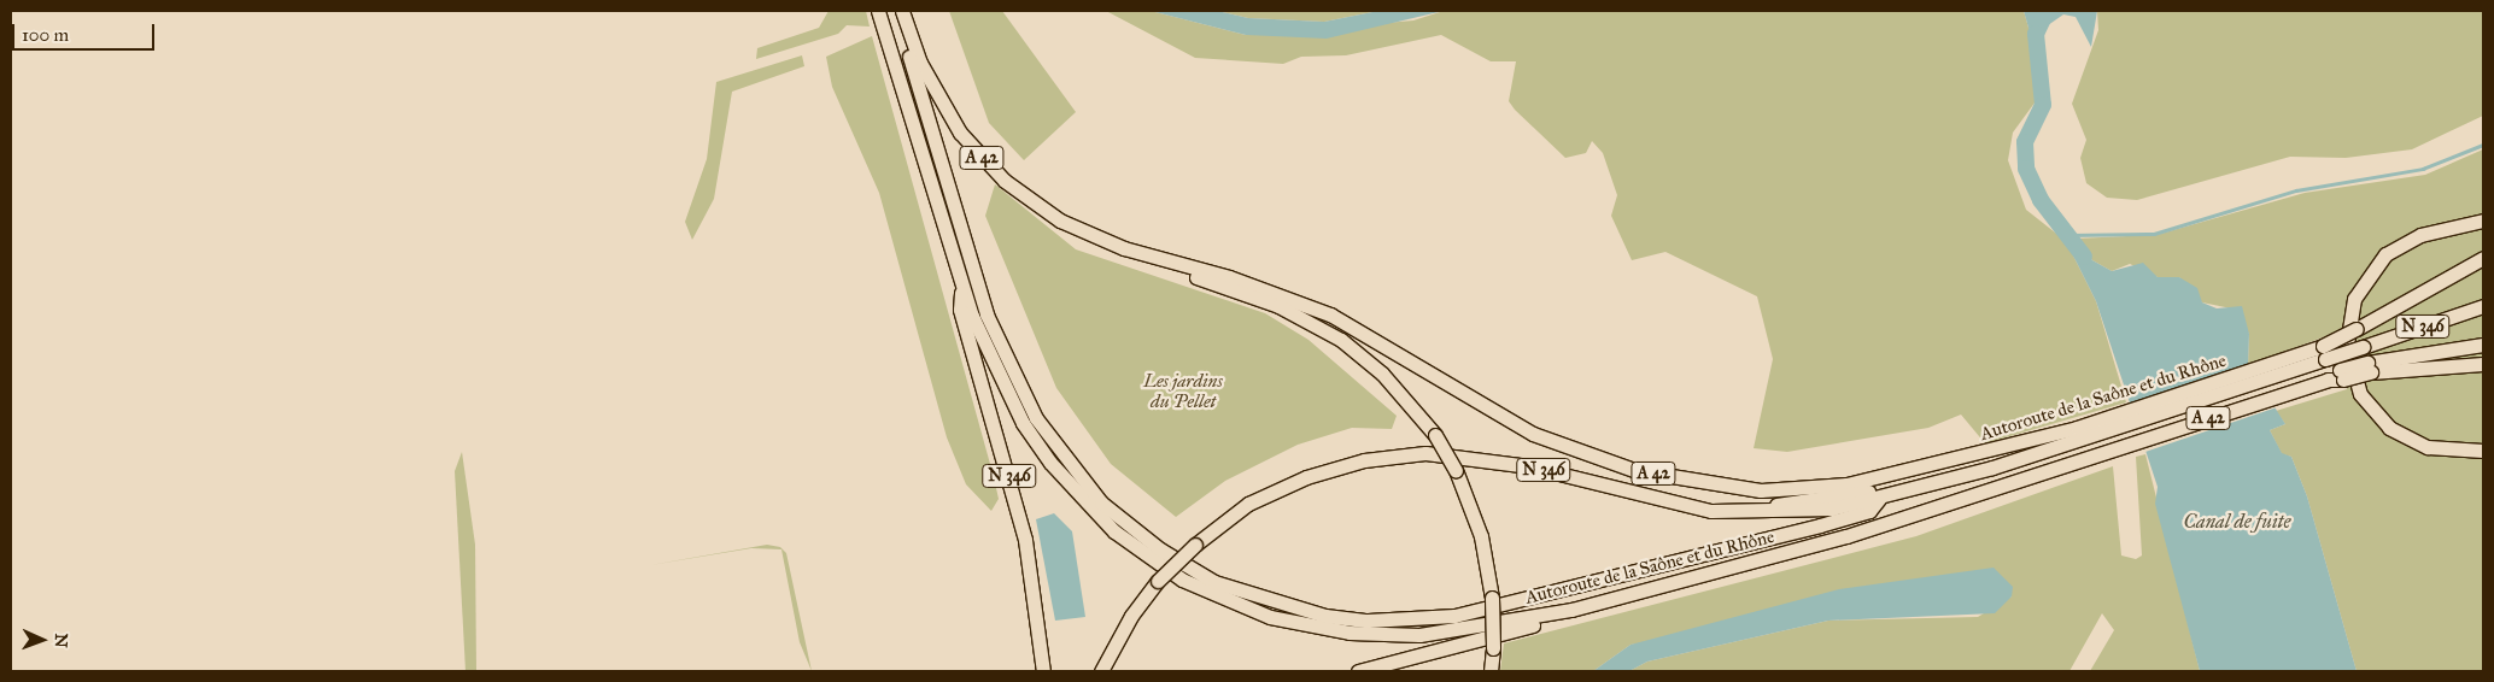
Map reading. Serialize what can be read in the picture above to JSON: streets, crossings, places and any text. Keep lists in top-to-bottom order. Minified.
{"streets":{"highway":["A 42","N 346","Autoroute de la Saône et du Rhône"]},"crossings":[["N 346","Autoroute de la Saône et du Rhône"]],"water":["Canal de fuite"],"parks":["Les jardins du Pellet"],"scale_bar":"100 m","north":"right"}
